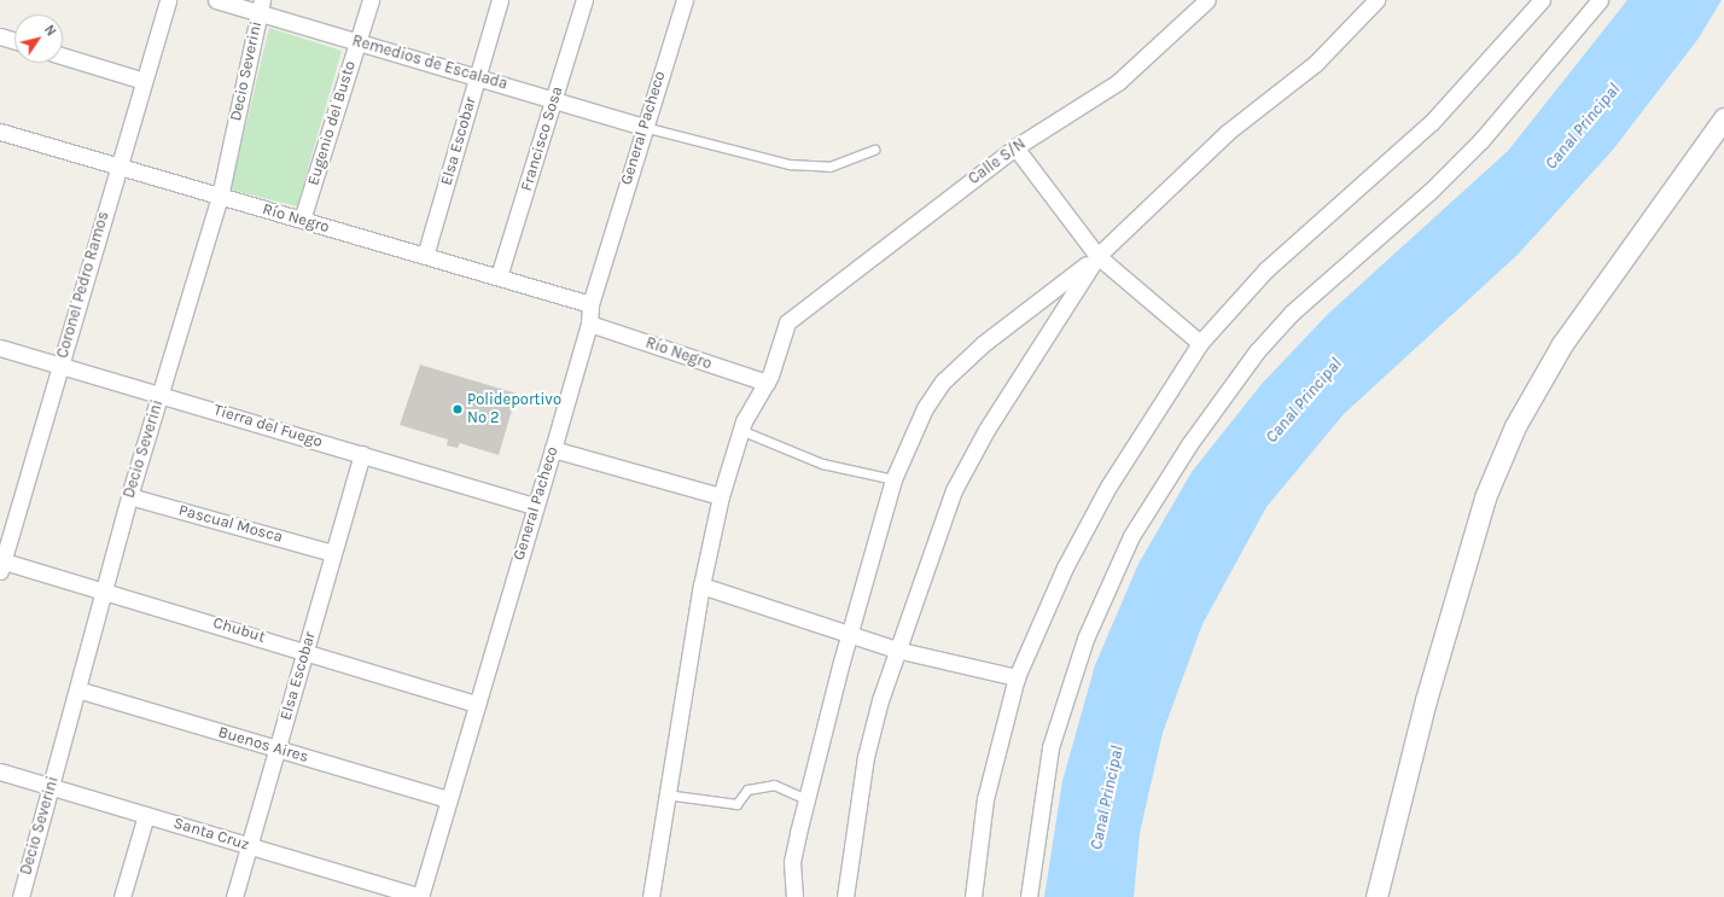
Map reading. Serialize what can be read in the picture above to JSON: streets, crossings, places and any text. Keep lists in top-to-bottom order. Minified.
{"streets":{"street":["Remedios de Escalada","Decio Severini","Eugenio del Busto","General Pacheco","Francisco Sosa","Elsa Escobar","Calle S/N","Río Negro","Coronel Pedro Ramos","Tierra del Fuego","Pascual Mosca","Chubut","Buenos Aires","Santa Cruz"]},"crossings":[["Remedios de Escalada","Decio Severini"],["Remedios de Escalada","Eugenio del Busto"],["Remedios de Escalada","General Pacheco"],["Remedios de Escalada","Francisco Sosa"],["Remedios de Escalada","Elsa Escobar"],["Decio Severini","Río Negro"],["Decio Severini","Tierra del Fuego"],["Decio Severini","Pascual Mosca"],["Decio Severini","Chubut"],["Decio Severini","Buenos Aires"],["Decio Severini","Santa Cruz"],["Eugenio del Busto","Río Negro"],["General Pacheco","Río Negro"],["General Pacheco","Tierra del Fuego"],["General Pacheco","Chubut"],["General Pacheco","Buenos Aires"],["General Pacheco","Santa Cruz"],["Francisco Sosa","Río Negro"],["Elsa Escobar","Río Negro"],["Elsa Escobar","Tierra del Fuego"],["Elsa Escobar","Pascual Mosca"],["Elsa Escobar","Chubut"],["Elsa Escobar","Buenos Aires"],["Elsa Escobar","Santa Cruz"],["Calle S/N","Río Negro"],["Río Negro","Coronel Pedro Ramos"],["Coronel Pedro Ramos","Tierra del Fuego"],["Coronel Pedro Ramos","Chubut"]],"water":["Canal Principal"],"places":["Polideportivo Nº 2"],"north":"top right"}
